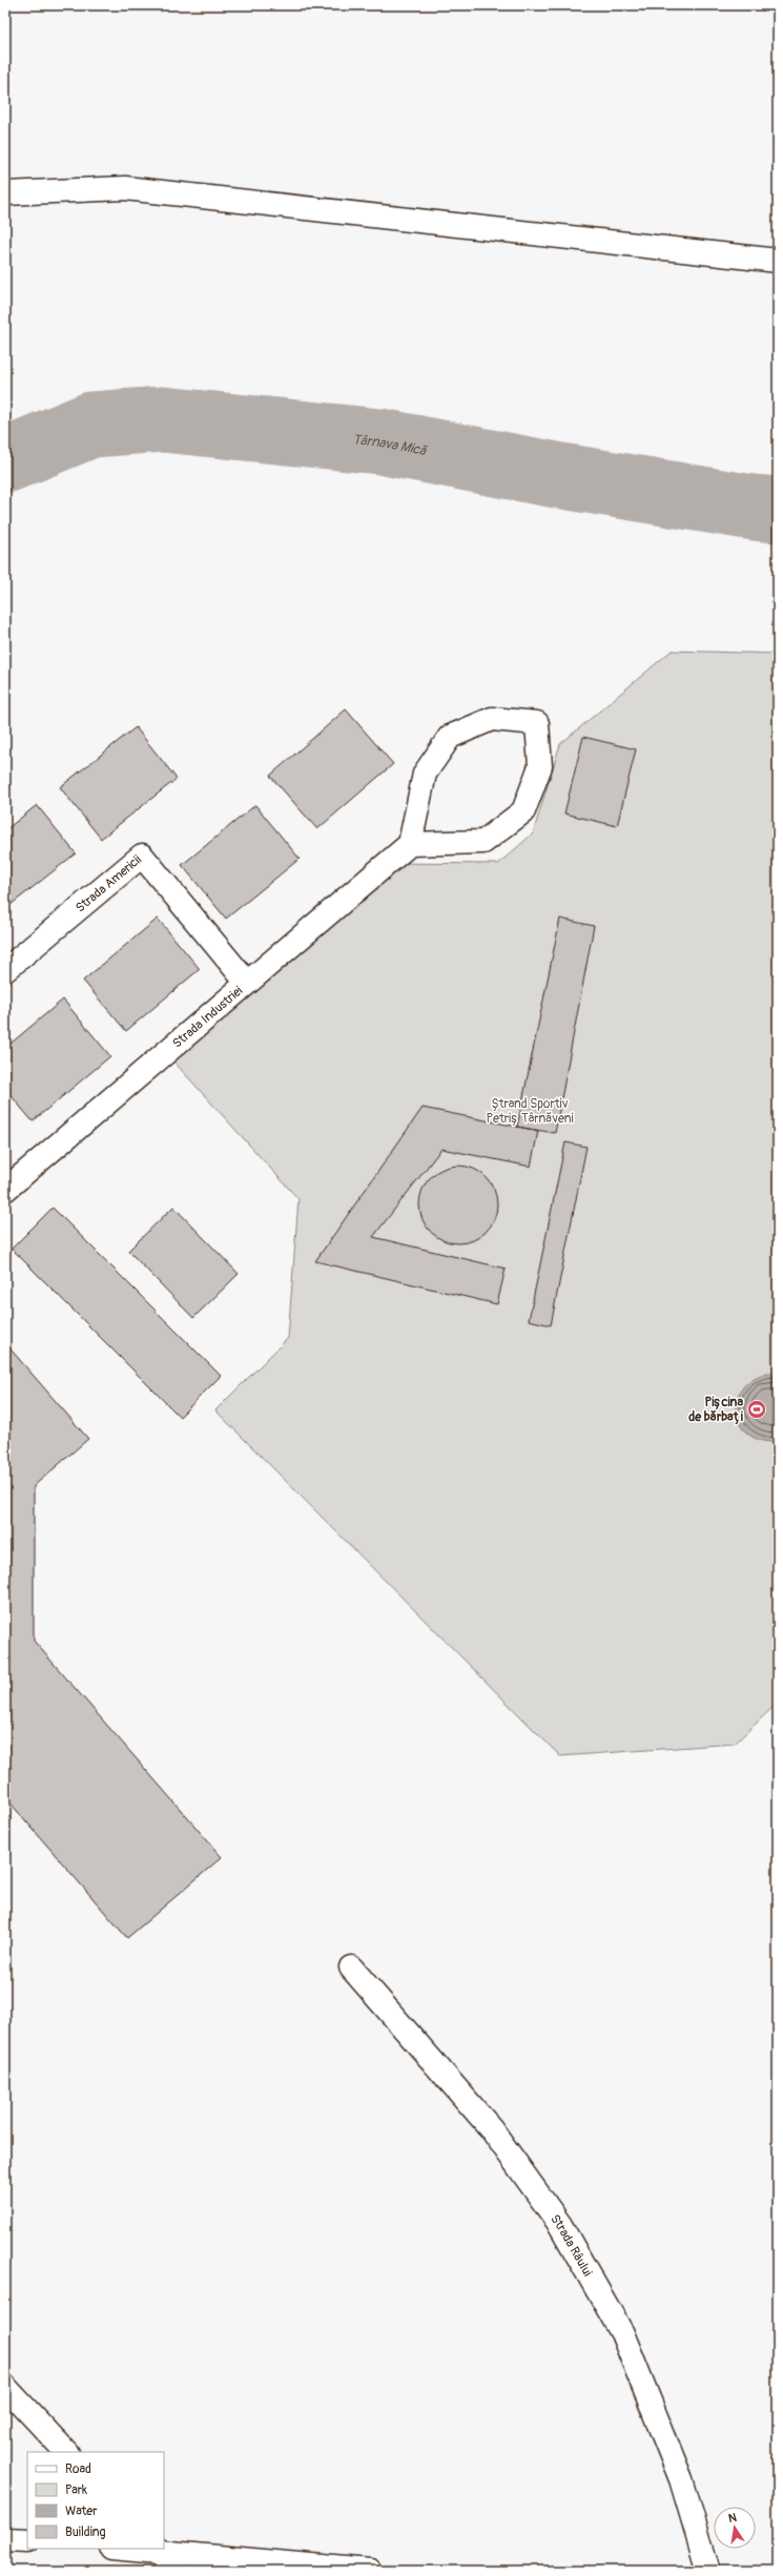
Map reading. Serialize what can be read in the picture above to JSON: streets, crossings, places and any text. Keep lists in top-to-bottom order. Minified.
{"streets":{"street":["Strada Americii","Strada Industriei","Strada Râului"]},"crossings":[["Strada Americii","Strada Industriei"]],"water":["Târnava Mică"],"parks":["Ștrand Sportiv Petriș Târnăveni"],"places":{"sports":["Pișcina de bărbați"]},"legend":["Road","Park","Water","Building"],"north":"top"}
